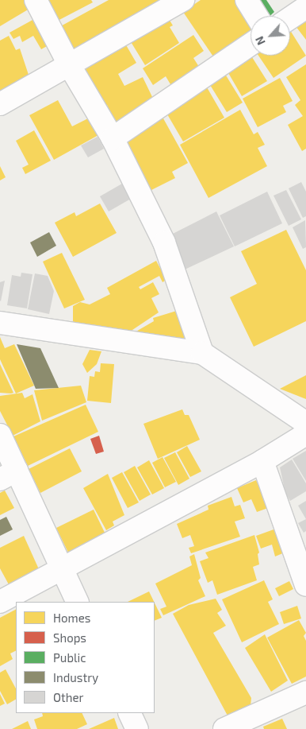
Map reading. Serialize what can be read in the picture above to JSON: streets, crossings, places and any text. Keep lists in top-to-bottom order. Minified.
{"legend":["Homes","Shops","Public","Industry","Other"],"north":"bottom left"}
